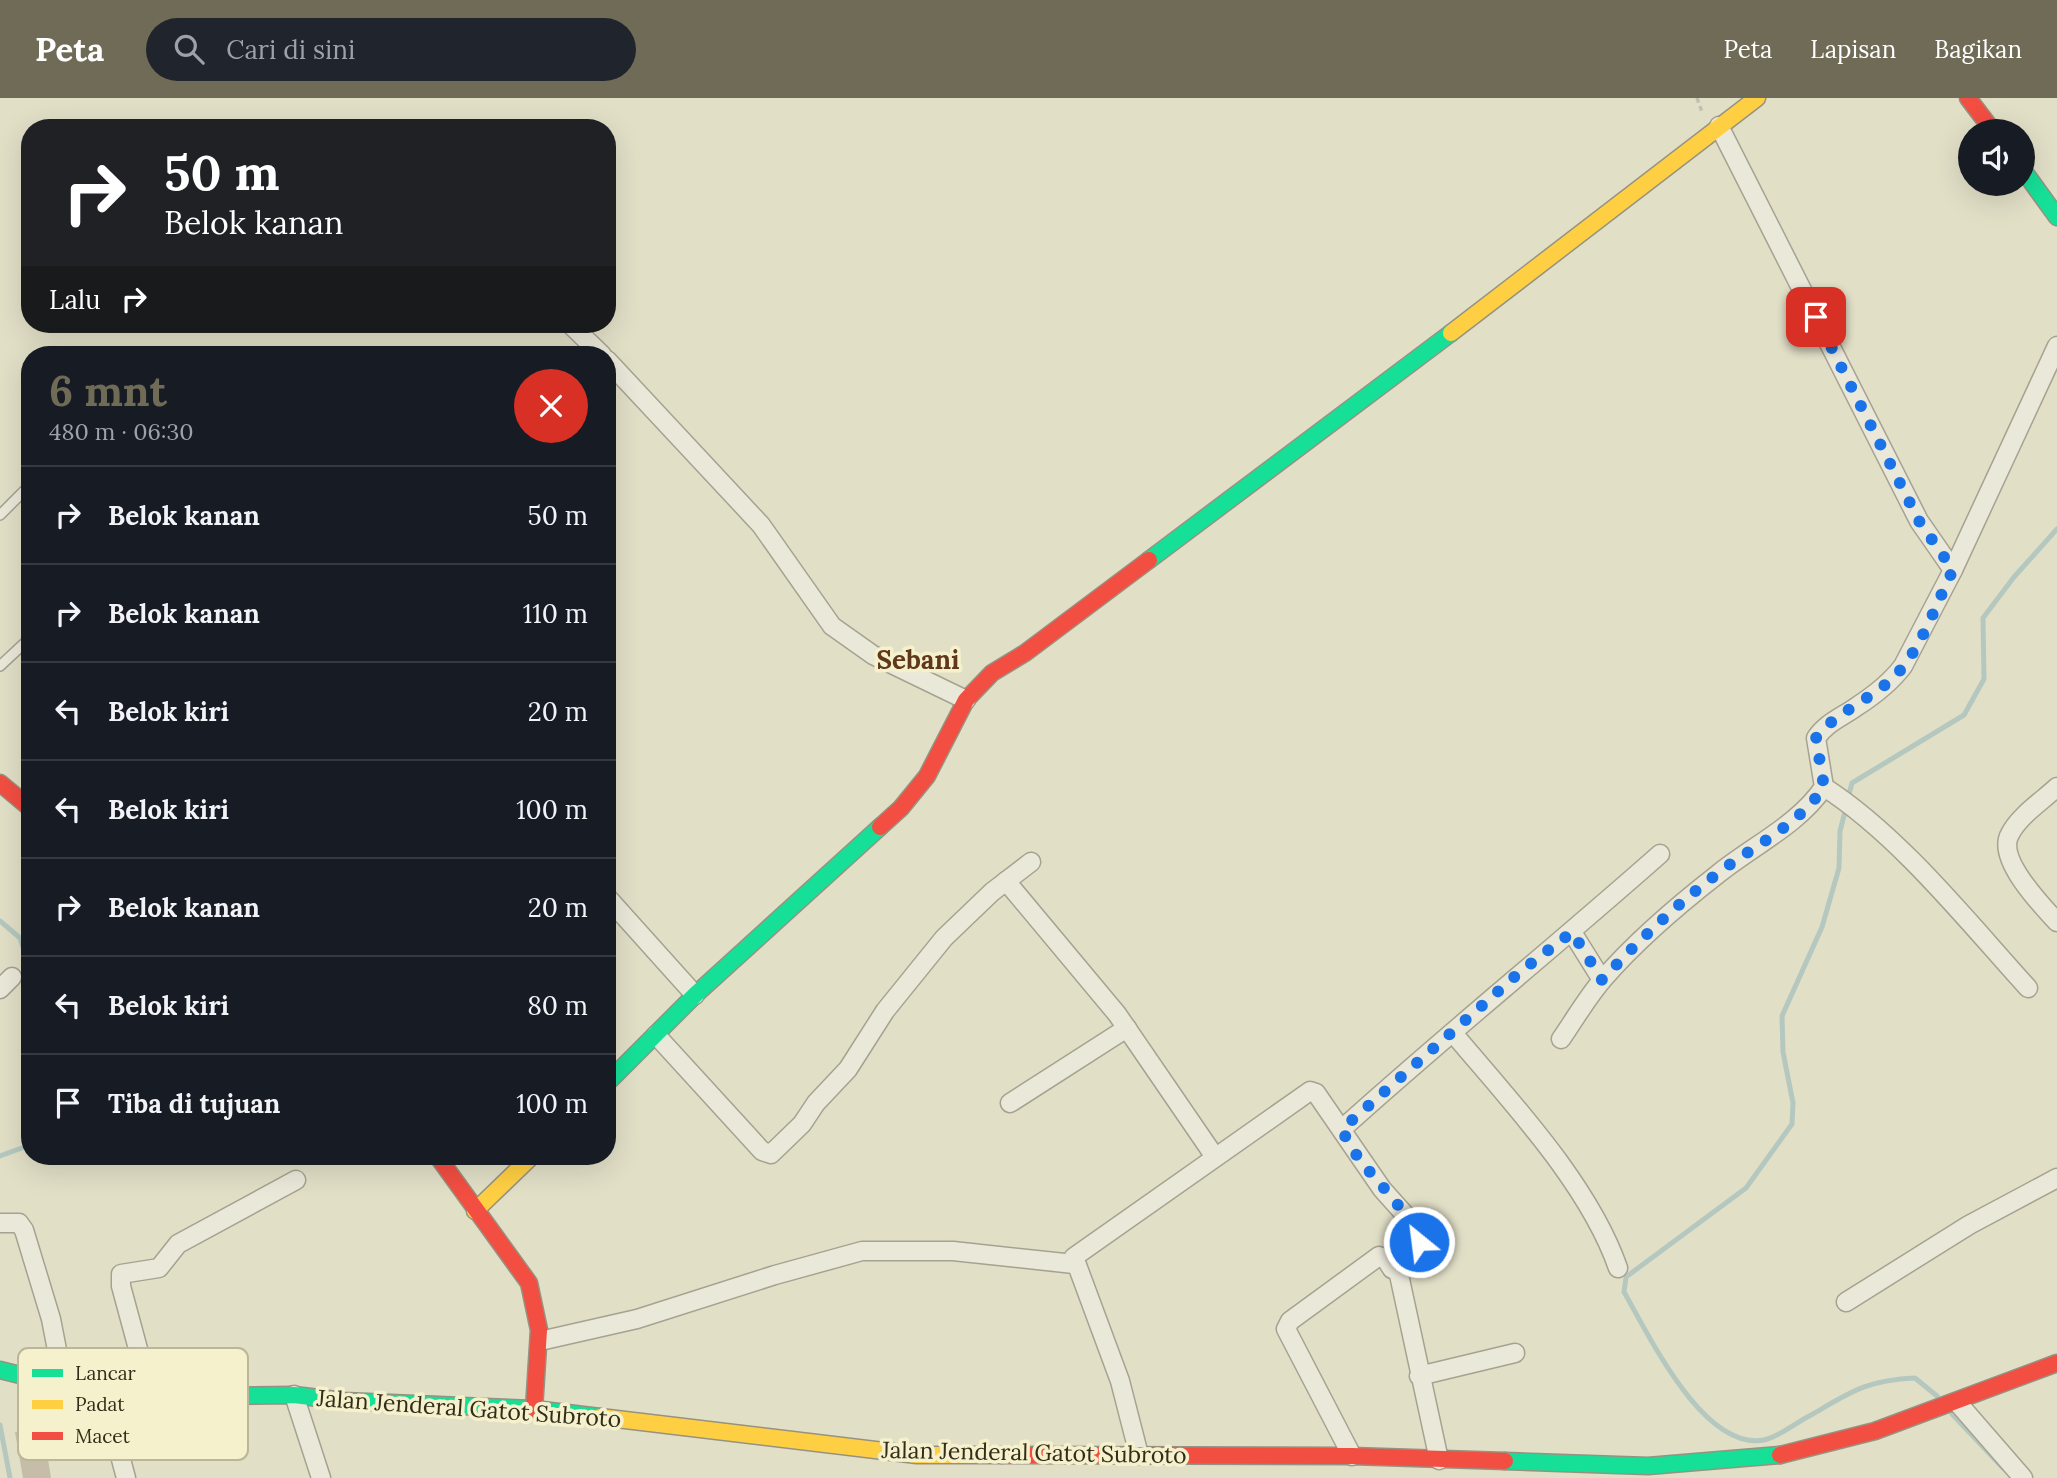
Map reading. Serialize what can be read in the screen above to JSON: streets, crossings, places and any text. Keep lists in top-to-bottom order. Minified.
{"streets":{"main road":["Jalan Jenderal Gatot Subroto"]},"districts":["Sebani"],"legend":["Lancar","Padat","Macet"],"page":{"header":"Peta","search":"Cari di sini","nav":["Peta","Lapisan","Bagikan"],"turn":["50 m","Belok kanan"],"then":"Lalu","heading":["6 mnt","480 m · 06:30"],"list":[{"name":"Belok kanan","value":"50 m"},{"name":"Belok kanan","value":"110 m"},{"name":"Belok kiri","value":"20 m"},{"name":"Belok kiri","value":"100 m"},{"name":"Belok kanan","value":"20 m"},{"name":"Belok kiri","value":"80 m"},{"name":"Tiba di tujuan","value":"100 m"}]}}
